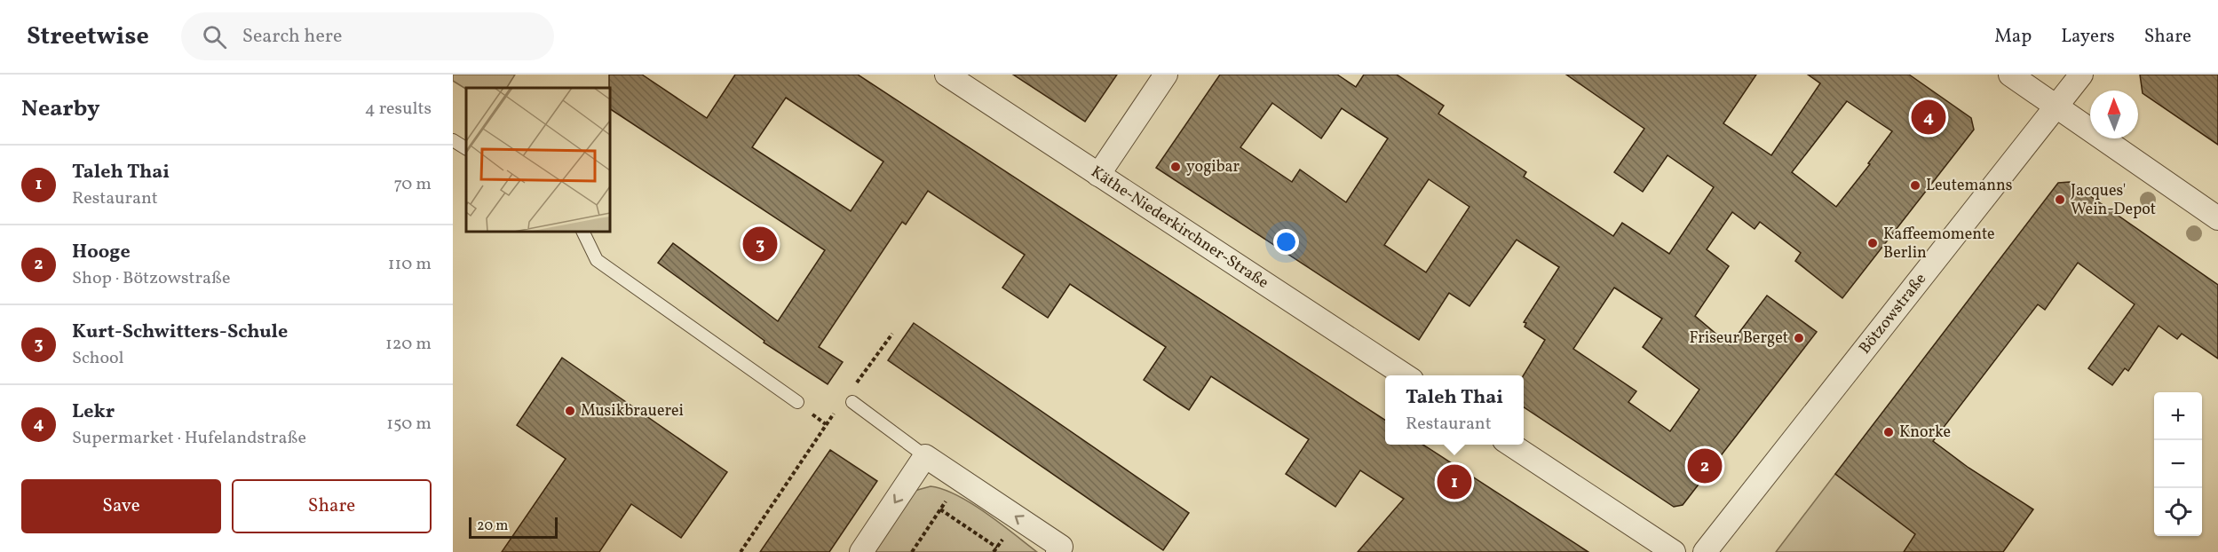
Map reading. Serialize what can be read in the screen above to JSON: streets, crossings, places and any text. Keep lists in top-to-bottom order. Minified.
{"streets":{"street":["Käthe-Niederkirchner-Straße","Bötzowstraße"]},"places":["yogibar","Leutemanns","Jacques' Wein-Depot","Kaffeemomente Berlin","Friseur Berget","Musikbrauerei","Knorke"],"scale_bar":"20 m","north":"top","page":{"header":"Streetwise","search":"Search here","nav":["Map","Layers","Share"],"heading":["Nearby","4 results"],"pins":["4","3","2","1"],"list":[{"mark":"1","name":"Taleh Thai","note":"Restaurant","value":"70 m"},{"mark":"2","name":"Hooge","note":"Shop · Bötzowstraße","value":"110 m"},{"mark":"3","name":"Kurt-Schwitters-Schule","note":"School","value":"120 m"},{"mark":"4","name":"Lekr","note":"Supermarket · Hufelandstraße","value":"150 m"}],"popup":["Taleh Thai","Restaurant"],"map_buttons":["+","−"],"buttons":["Save","Share"],"scale":"20 m"}}
